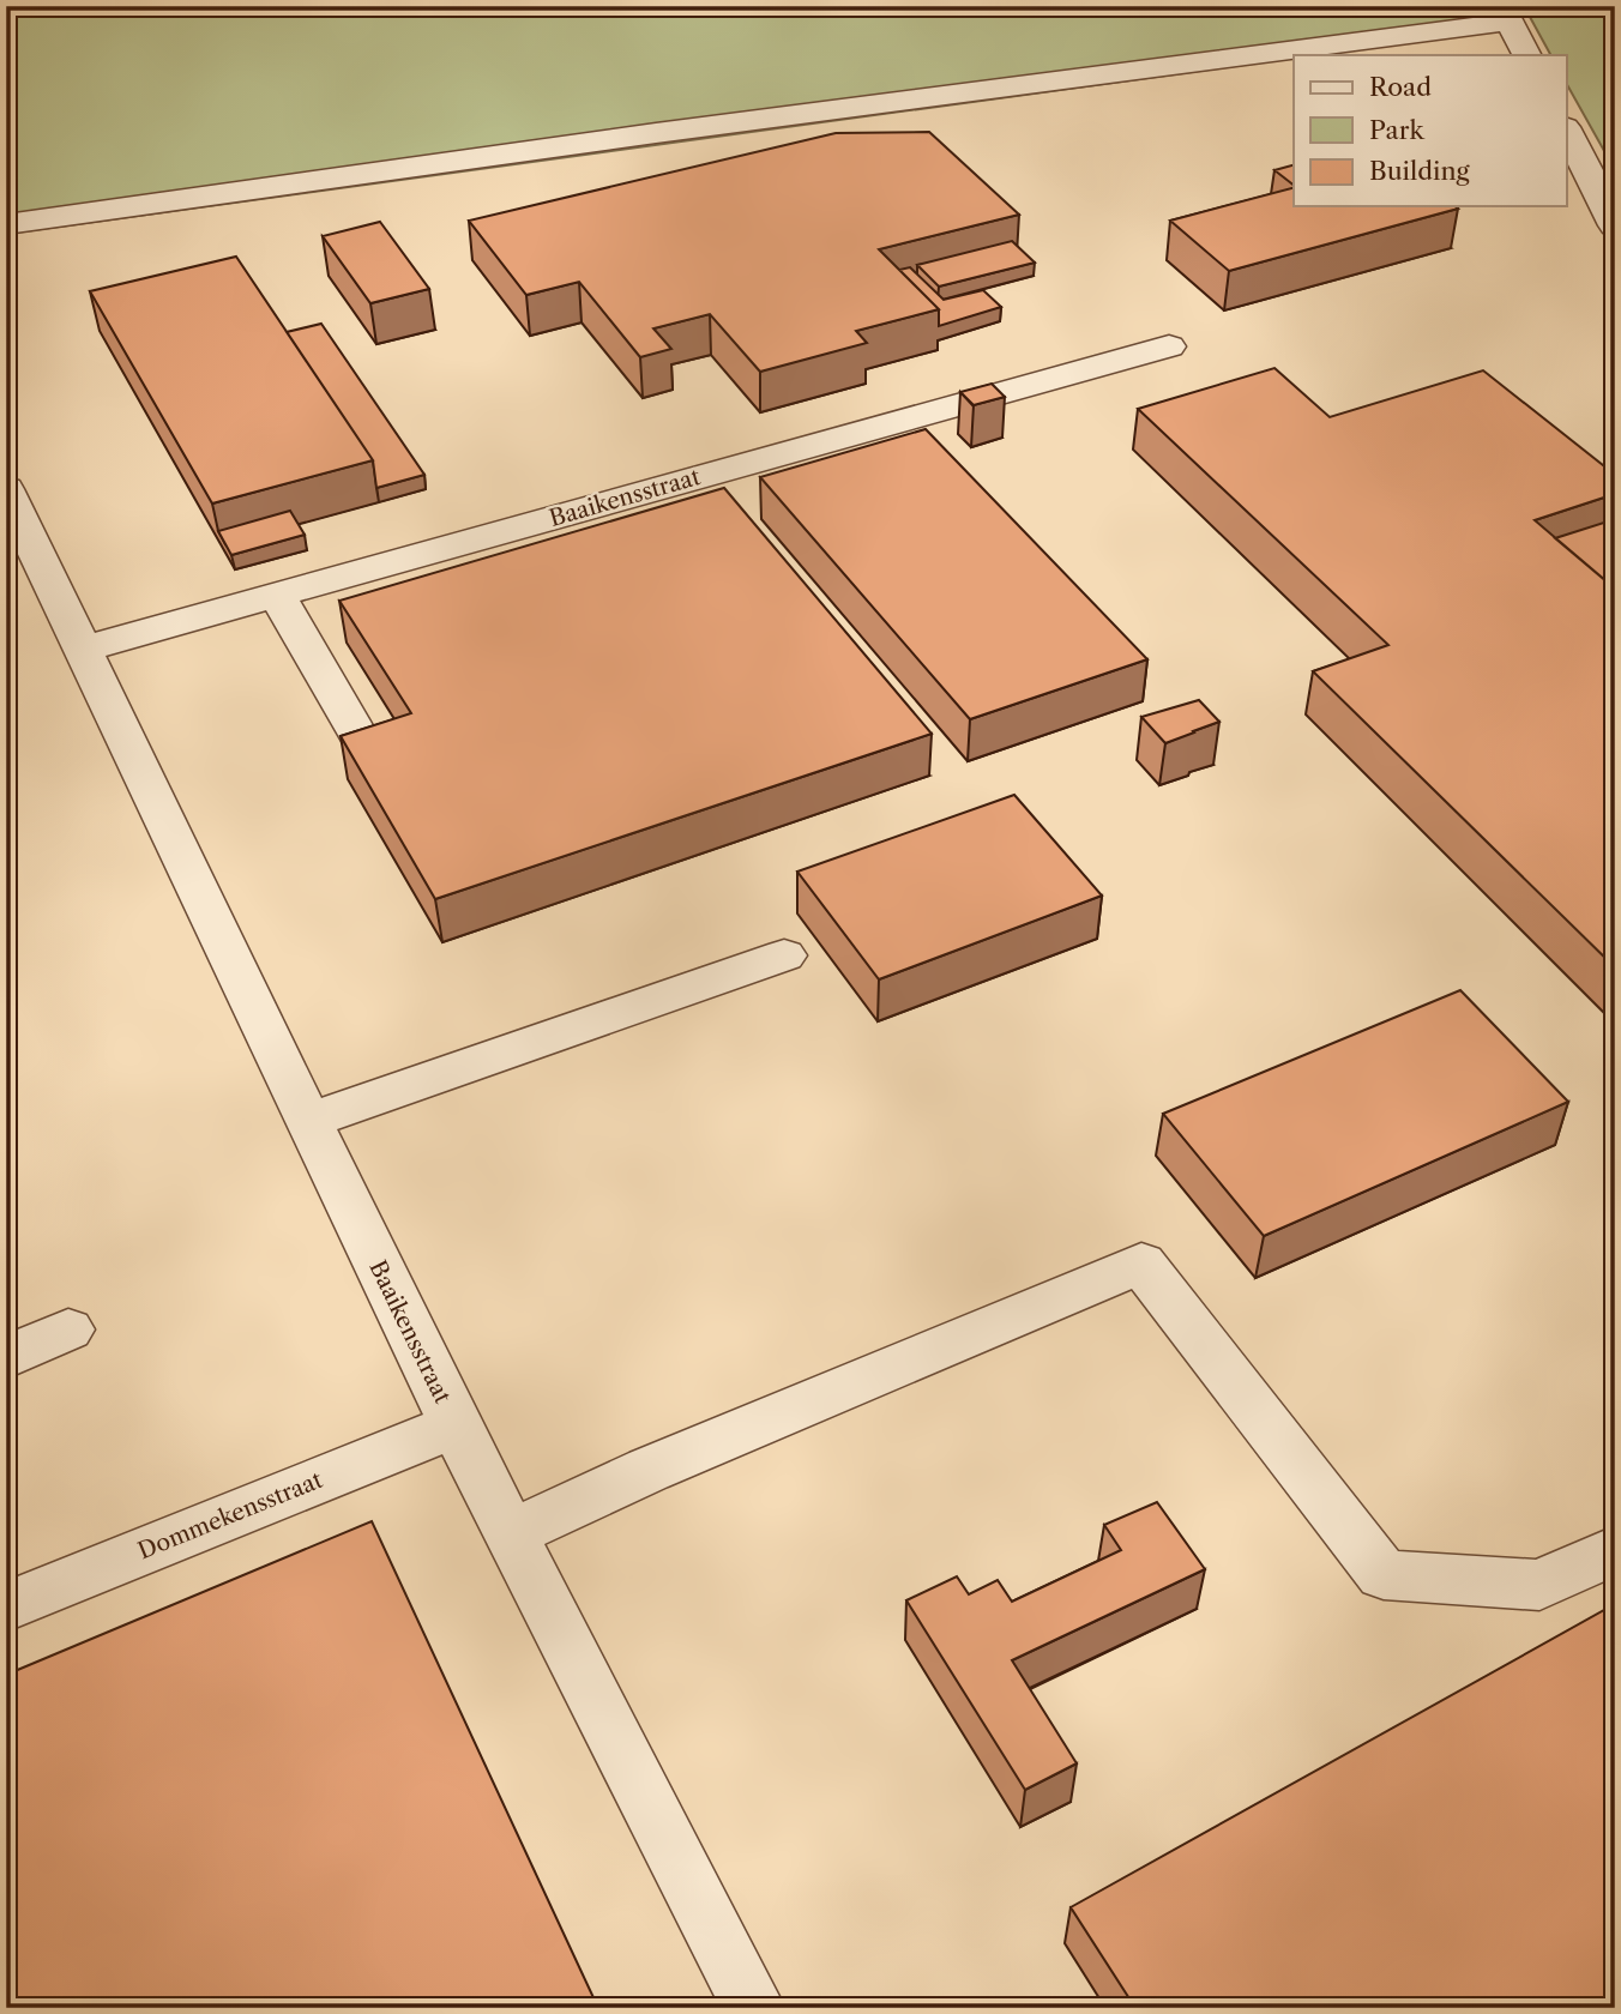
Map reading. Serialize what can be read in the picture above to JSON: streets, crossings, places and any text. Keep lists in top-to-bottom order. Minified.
{"streets":{"street":["Baaikensstraat","Dommekensstraat"]},"crossings":[["Baaikensstraat","Dommekensstraat"]],"legend":["Road","Park","Building"]}
